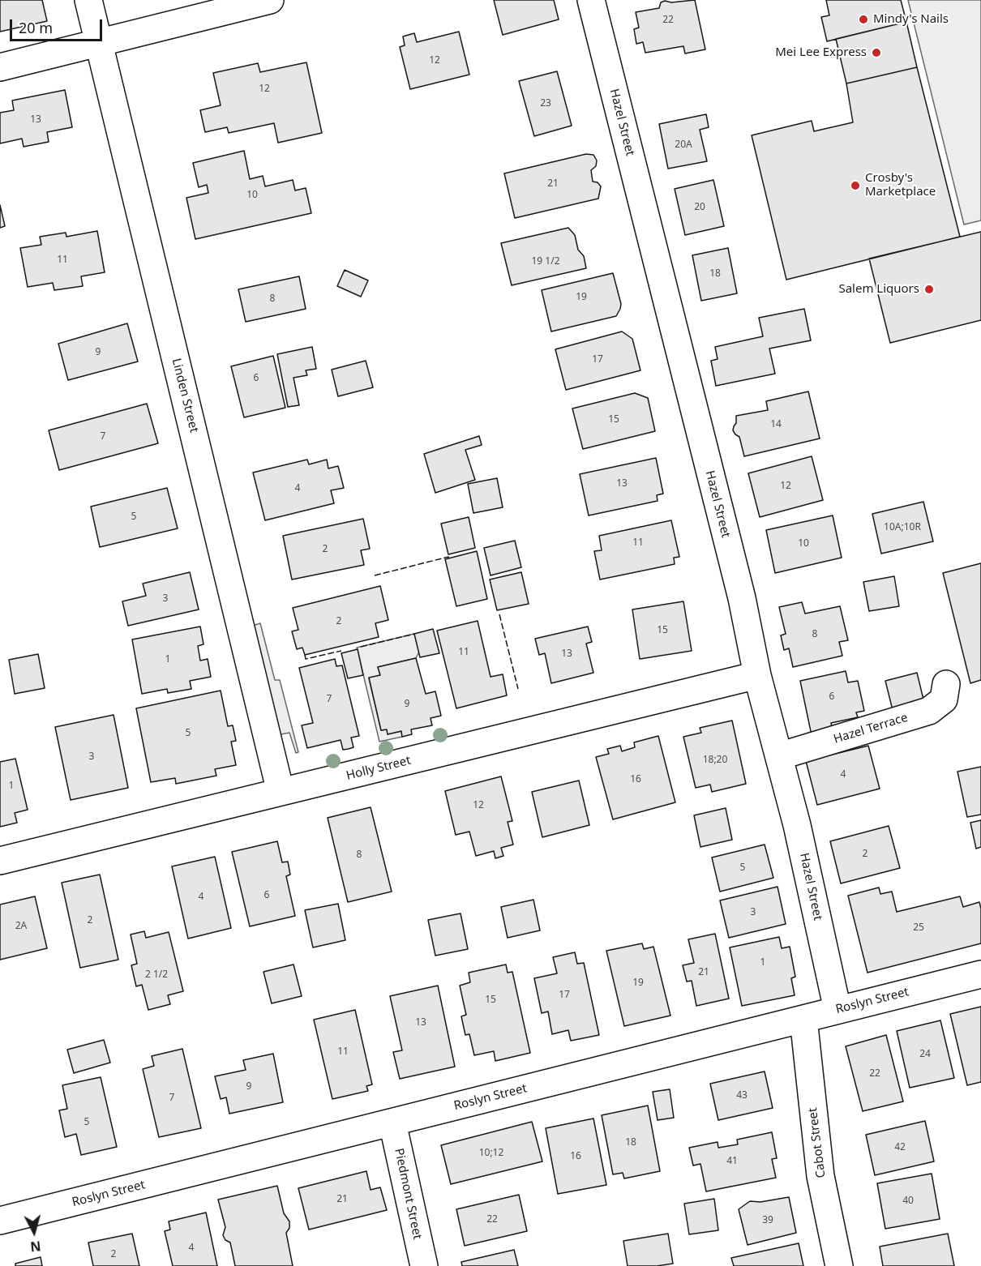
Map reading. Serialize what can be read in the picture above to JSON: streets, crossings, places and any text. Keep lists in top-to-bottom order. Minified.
{"streets":{"street":["Hazel Street","Linden Street","Hazel Terrace","Holly Street","Roslyn Street","Cabot Street","Piedmont Street"]},"crossings":[["Hazel Street","Hazel Terrace"],["Hazel Street","Holly Street"],["Hazel Street","Roslyn Street"],["Linden Street","Holly Street"],["Roslyn Street","Cabot Street"],["Roslyn Street","Piedmont Street"]],"places":["Mindy's Nails","Mei Lee Express","Crosby's Marketplace","Salem Liquors"],"house_numbers":["22","12","12","23","13","20A","21","10","20","11","19 1/2","18","19","8","9","17","6","15","14","7","13","12","4","5","10A;10R","11","10","2","3","2","15","8","11","13","1","6","7","9","5","3","18;20","4","16","1","12","2","8","5","6","4","3","2","2A","25","1","21","2 1/2","19","17","15","13","11","24","22","9","43","7","5","18","42","10;12","16","41","21","40","22","39","4","2"],"scale_bar":"20 m","north":"bottom"}
